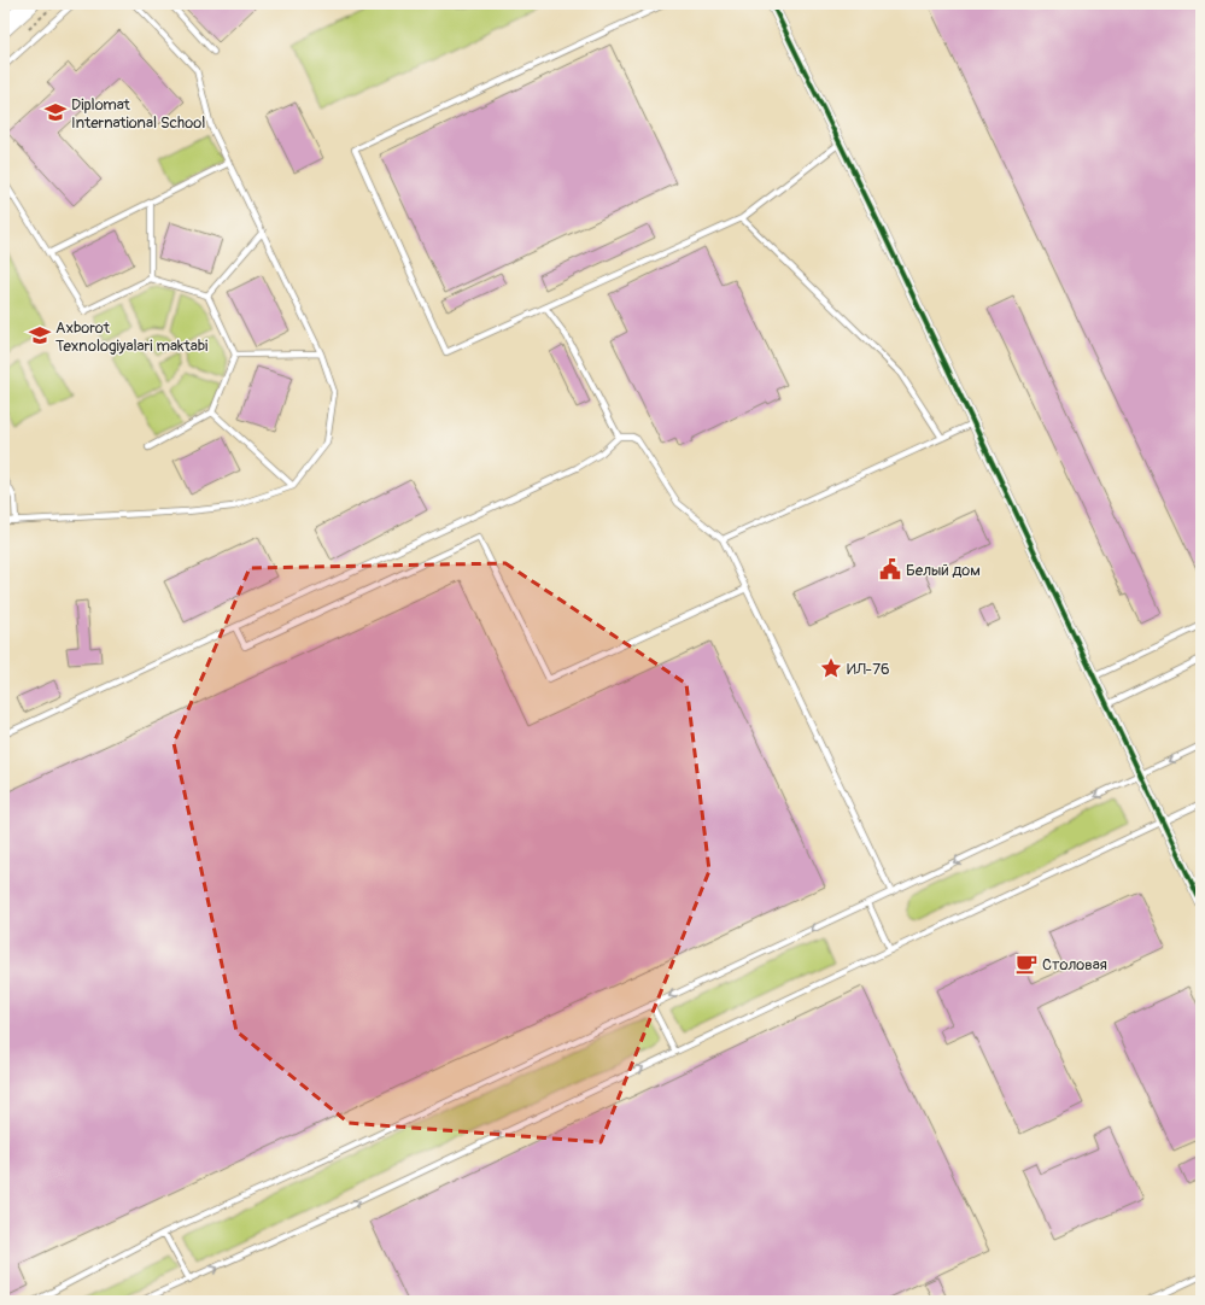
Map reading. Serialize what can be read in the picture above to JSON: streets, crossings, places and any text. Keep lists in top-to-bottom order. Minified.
{"places":{"school or university":["Diplomat International School","Axborot Texnologiyalari maktabi"],"public building":["Белый дом"],"place":["ИЛ-76"],"cafe":["Столовая"]}}
